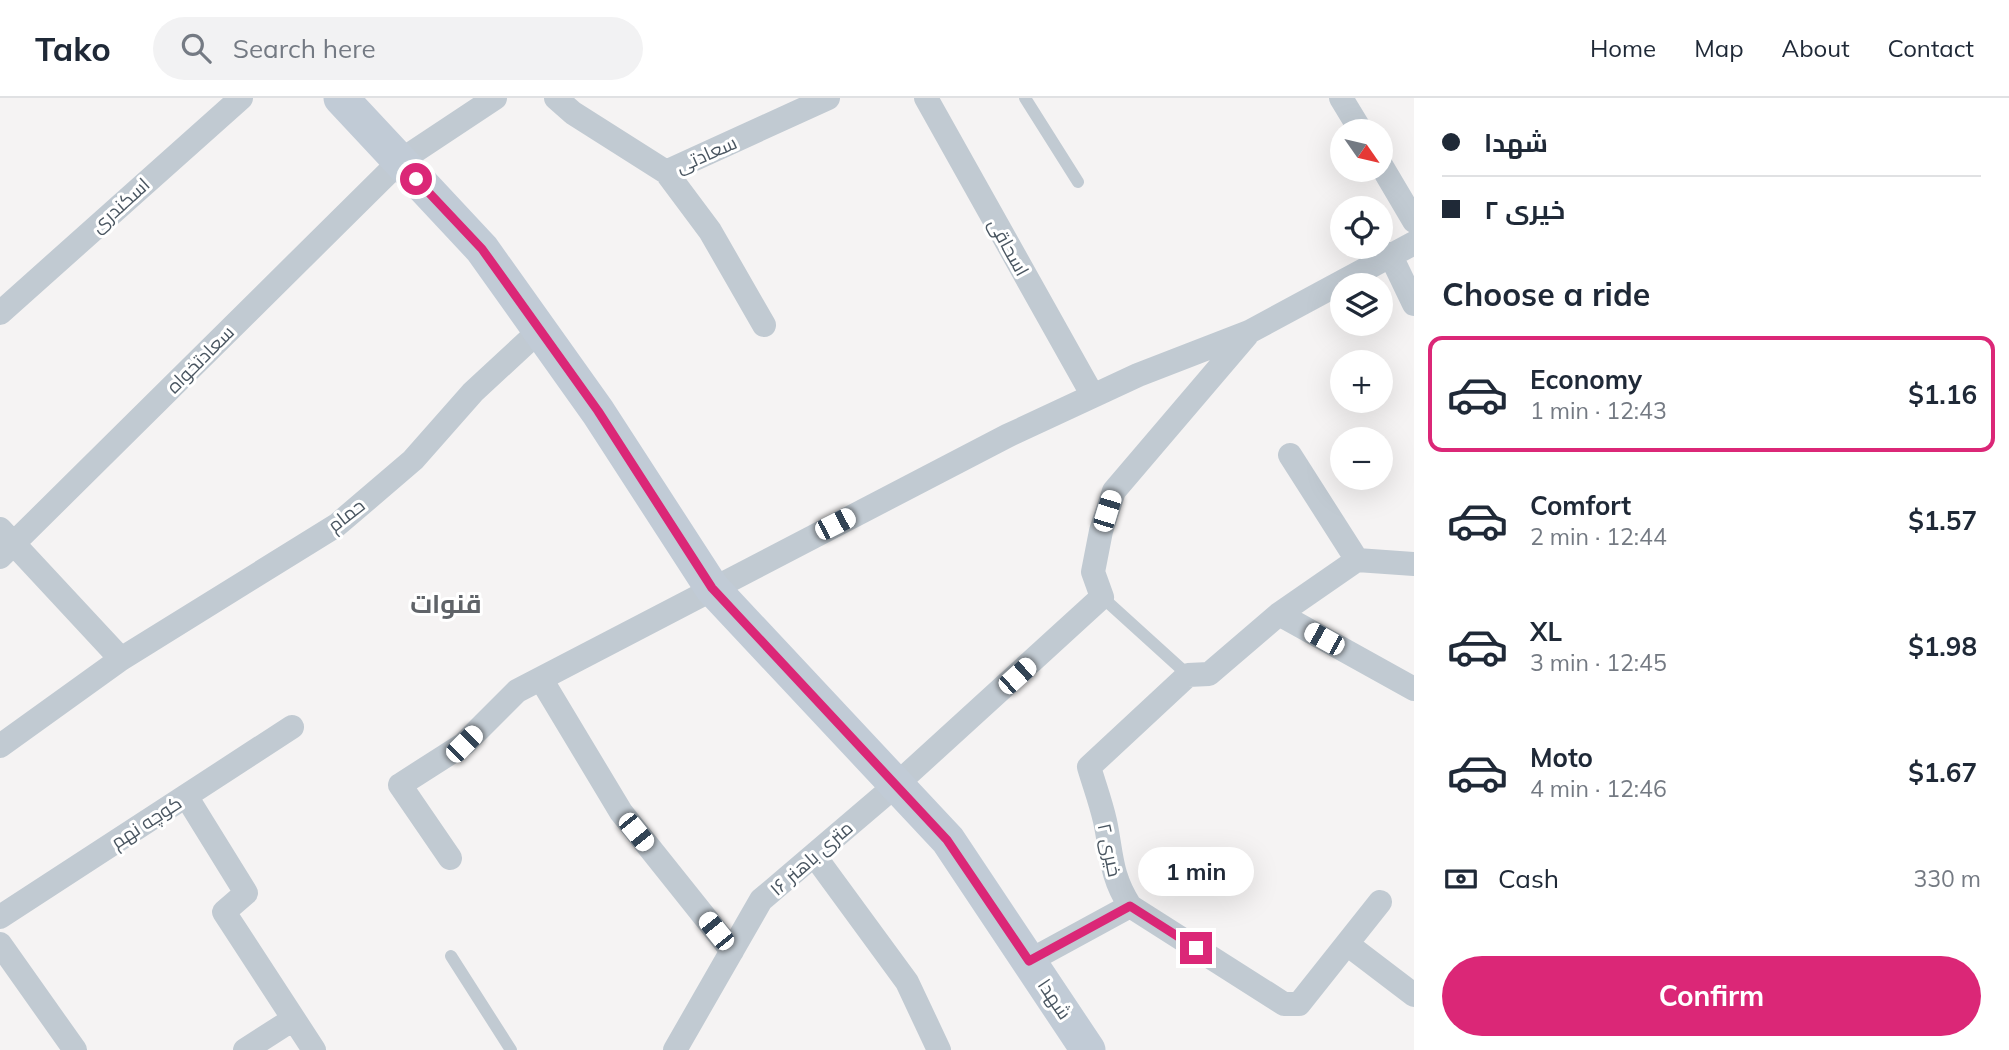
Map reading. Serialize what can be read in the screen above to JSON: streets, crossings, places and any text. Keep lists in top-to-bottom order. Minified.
{"streets":{"street":["سعادتی","اسکندری","اسحاقی","سعادتخواه","حمام","کوچه نهم","خیری ۲","۱۶ متری باهنر","شهدا"]},"crossings":[["سعادتخواه","شهدا"],["حمام","شهدا"],["۱۶ متری باهنر","شهدا"]],"districts":["قنوات"],"north":"bottom right","page":{"header":"Tako","search":"Search here","nav":["Home","Map","About","Contact"],"banner":["شهدا","خیری ۲"],"map_buttons":["+","−"],"heading":"Choose a ride","list":[{"name":"Economy","note":"1 min · 12:43","value":"$1.16"},{"name":"Comfort","note":"2 min · 12:44","value":"$1.57"},{"name":"XL","note":"3 min · 12:45","value":"$1.98"},{"name":"Moto","note":"4 min · 12:46","value":"$1.67"}],"pay":["Cash","330 m"],"bubble":"1 min","buttons":"Confirm"}}
